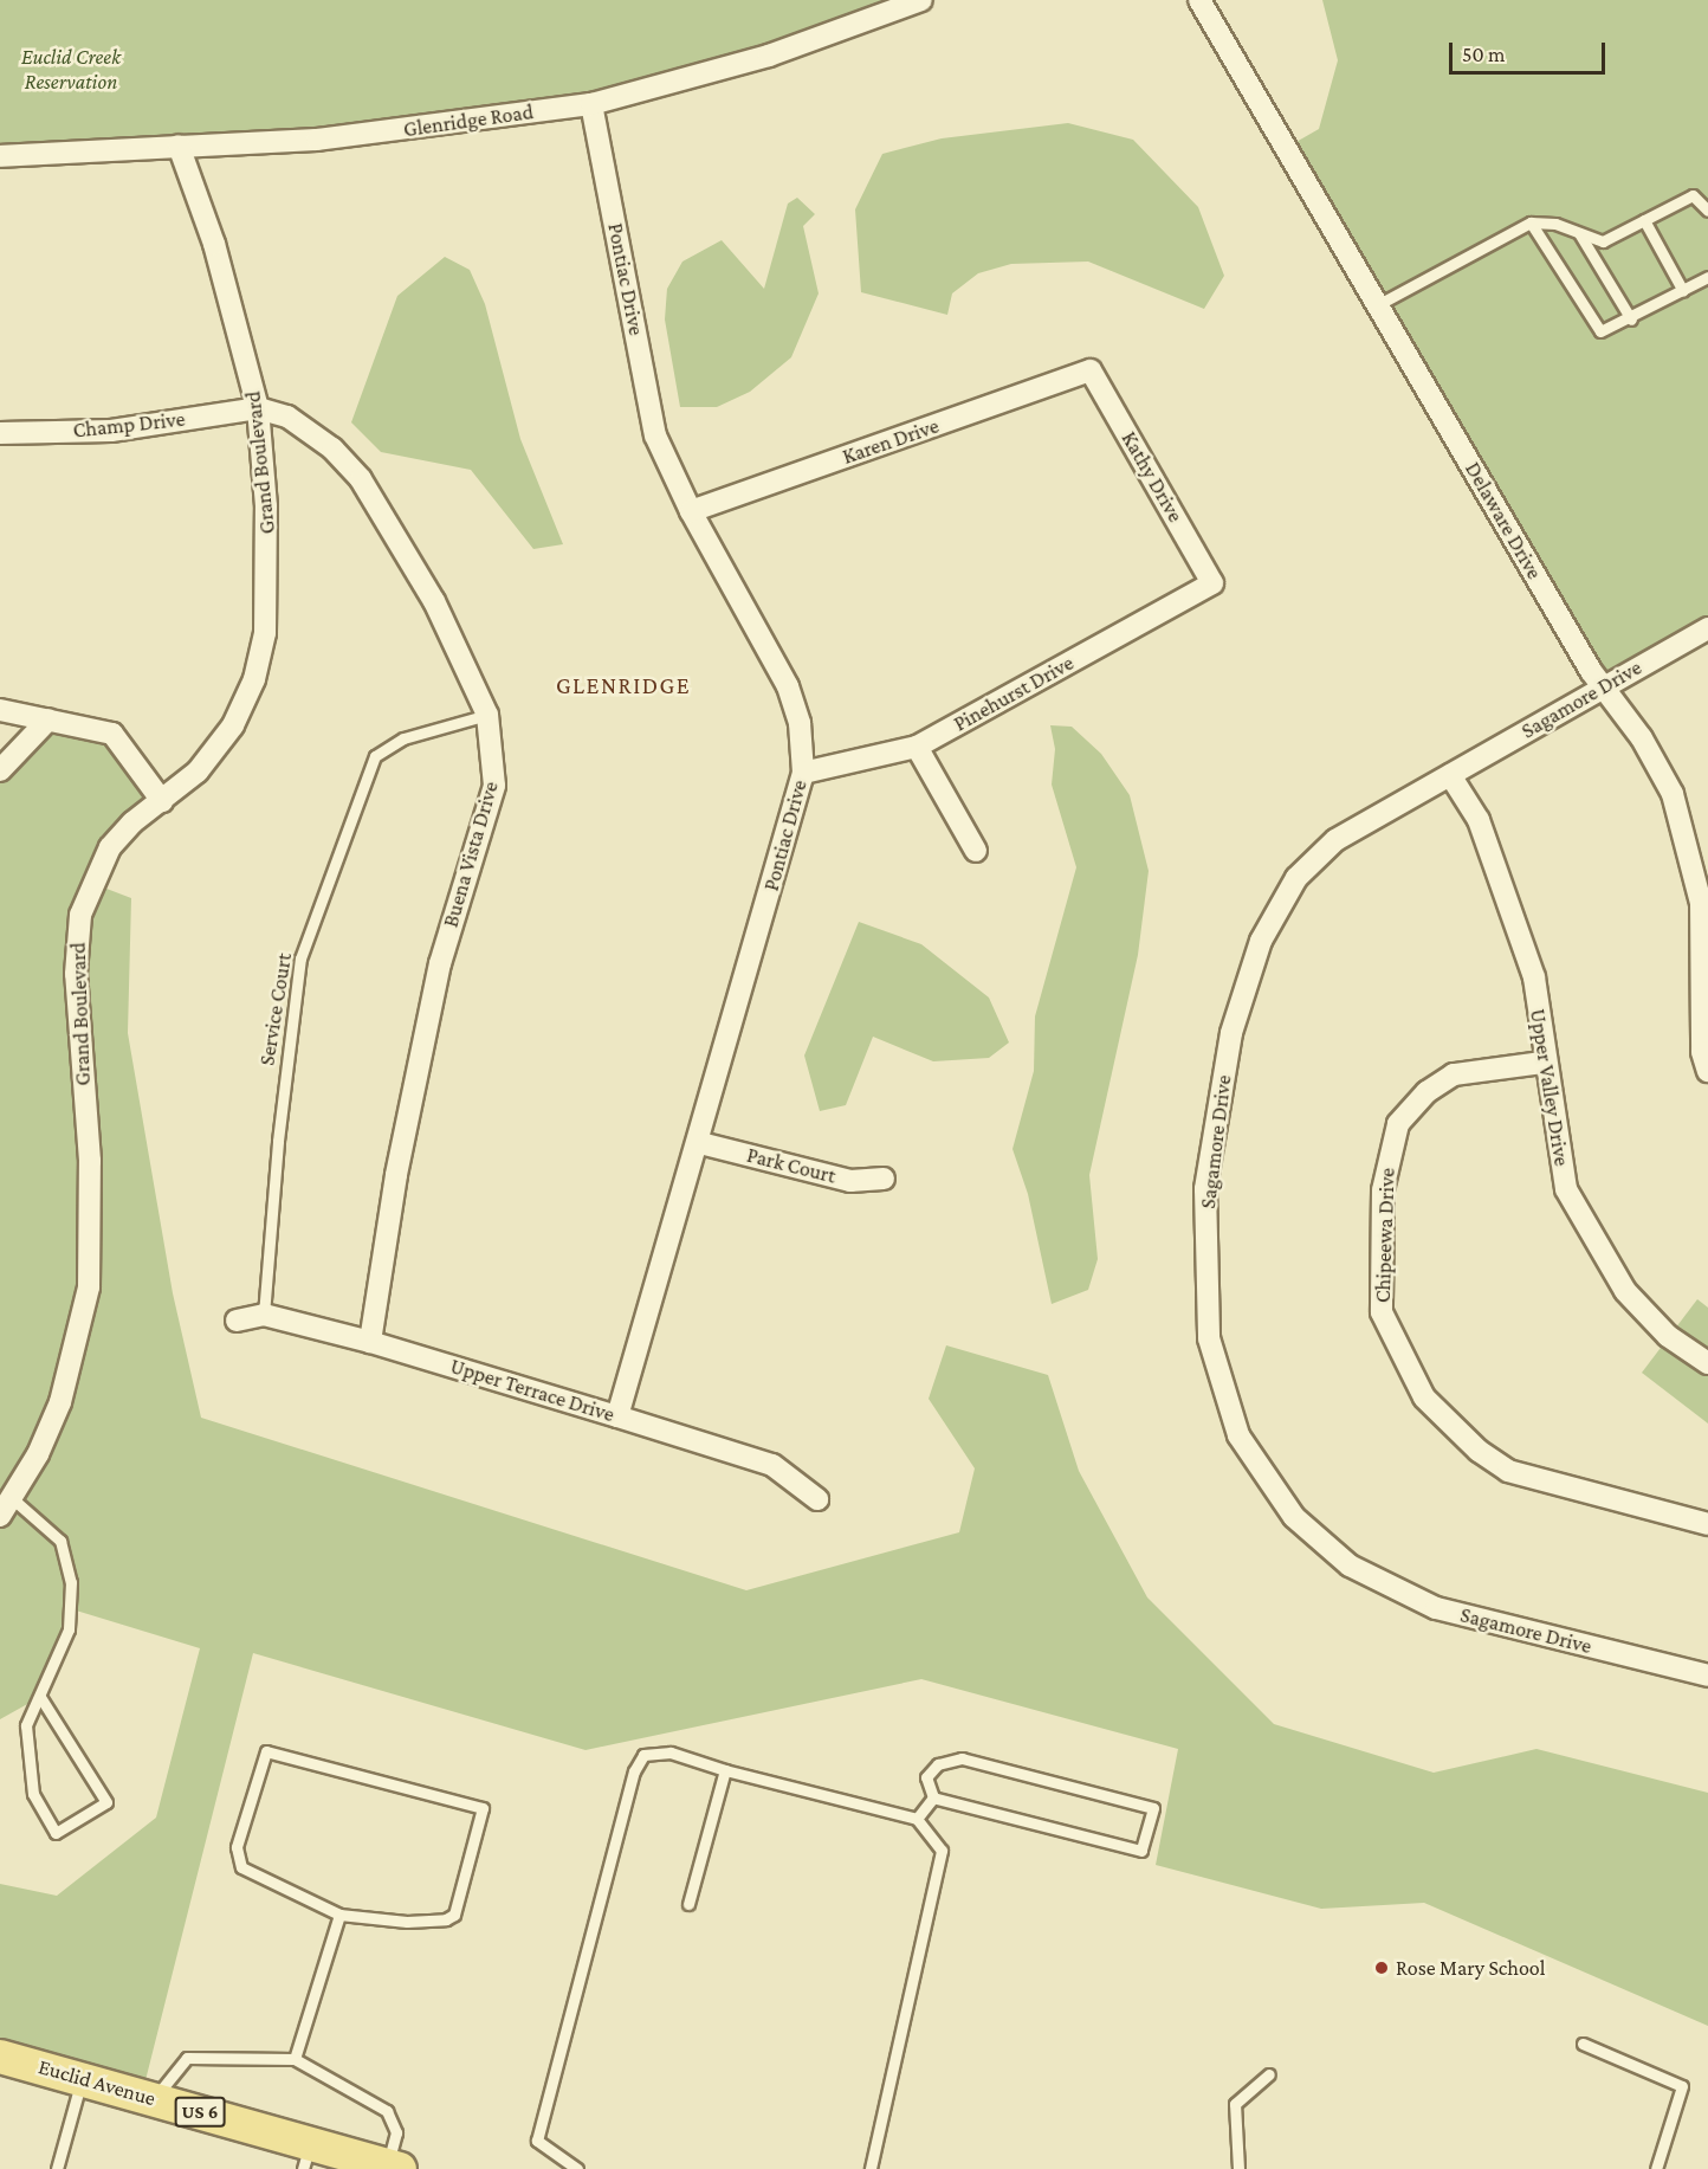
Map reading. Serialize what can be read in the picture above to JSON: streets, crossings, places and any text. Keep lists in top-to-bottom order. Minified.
{"streets":{"main road":["Euclid Avenue","US 6"],"street":["Glenridge Road","Pontiac Drive","Champ Drive","Karen Drive","Grand Boulevard","Kathy Drive","Delaware Drive","Pinehurst Drive","Sagamore Drive","Buena Vista Drive","Upper Valley Drive","Park Court","Chipeewa Drive","Upper Terrace Drive"],"lane":["Service Court"]},"crossings":[["Glenridge Road","Pontiac Drive"],["Glenridge Road","Grand Boulevard"],["Pontiac Drive","Karen Drive"],["Pontiac Drive","Pinehurst Drive"],["Pontiac Drive","Park Court"],["Pontiac Drive","Upper Terrace Drive"],["Champ Drive","Grand Boulevard"],["Champ Drive","Buena Vista Drive"],["Karen Drive","Kathy Drive"],["Grand Boulevard","Buena Vista Drive"],["Kathy Drive","Pinehurst Drive"],["Delaware Drive","Sagamore Drive"],["Sagamore Drive","Upper Valley Drive"],["Buena Vista Drive","Service Court"],["Buena Vista Drive","Upper Terrace Drive"],["Service Court","Upper Terrace Drive"],["Upper Valley Drive","Chipeewa Drive"]],"districts":["GLENRIDGE"],"parks":["Euclid Creek Reservation"],"places":["Rose Mary School"],"scale_bar":"50 m"}
